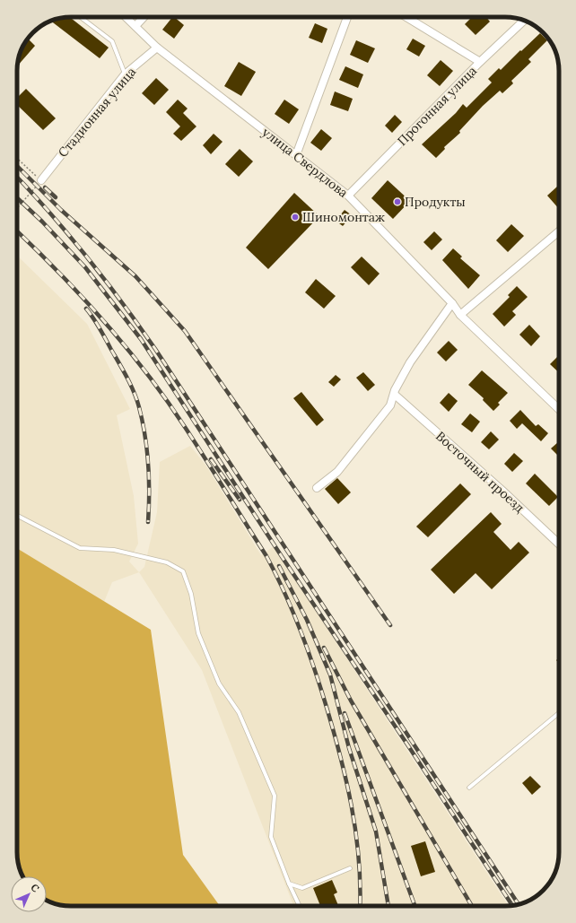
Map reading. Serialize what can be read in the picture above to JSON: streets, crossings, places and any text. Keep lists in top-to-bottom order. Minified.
{"streets":{"street":["Прогонная улица","Стадионная улица","улица Свердлова","Восточный проезд"]},"crossings":[["Прогонная улица","улица Свердлова"],["Стадионная улица","улица Свердлова"]],"places":["Продукты","Шиномонтаж"],"north":"top right"}
